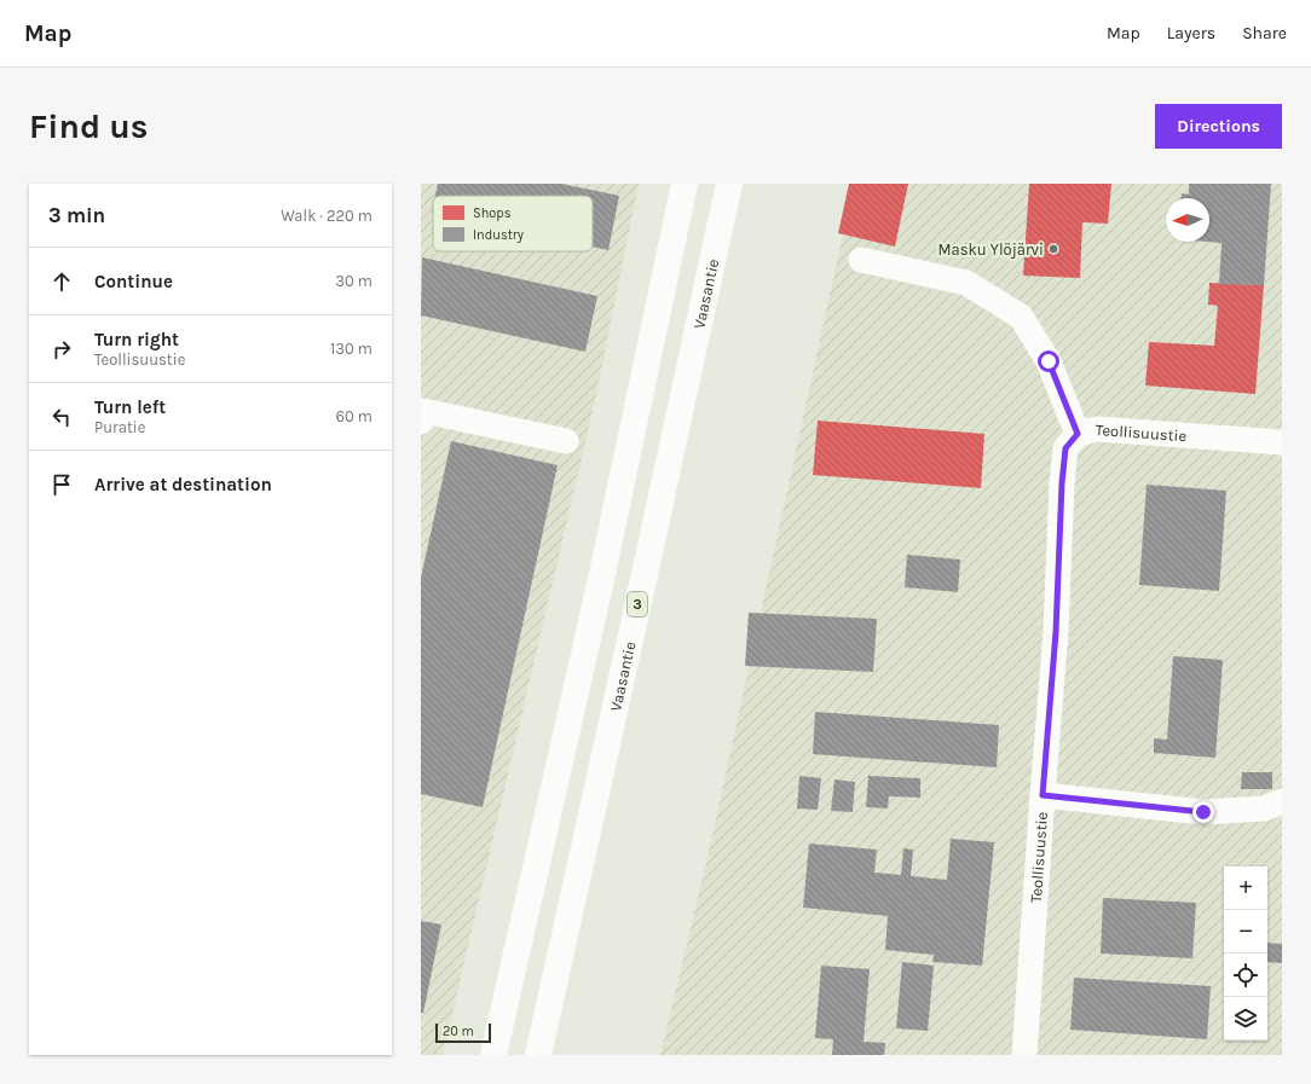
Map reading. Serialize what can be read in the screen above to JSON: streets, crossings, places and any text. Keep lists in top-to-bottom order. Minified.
{"streets":{"highway":["Vaasantie","3"],"street":["Teollisuustie"]},"places":["Masku Ylöjärvi"],"legend":["Shops","Industry"],"scale_bar":"20 m","north":"left","page":{"header":"Map","nav":["Map","Layers","Share"],"buttons":"Directions","title":"Find us","heading":["3 min","Walk · 220 m"],"list":[["Continue","30 m"],["Turn right","Teollisuustie","130 m"],["Turn left","Puratie","60 m"],"Arrive at destination"],"map_buttons":["+","−"],"scale":"20 m"}}
